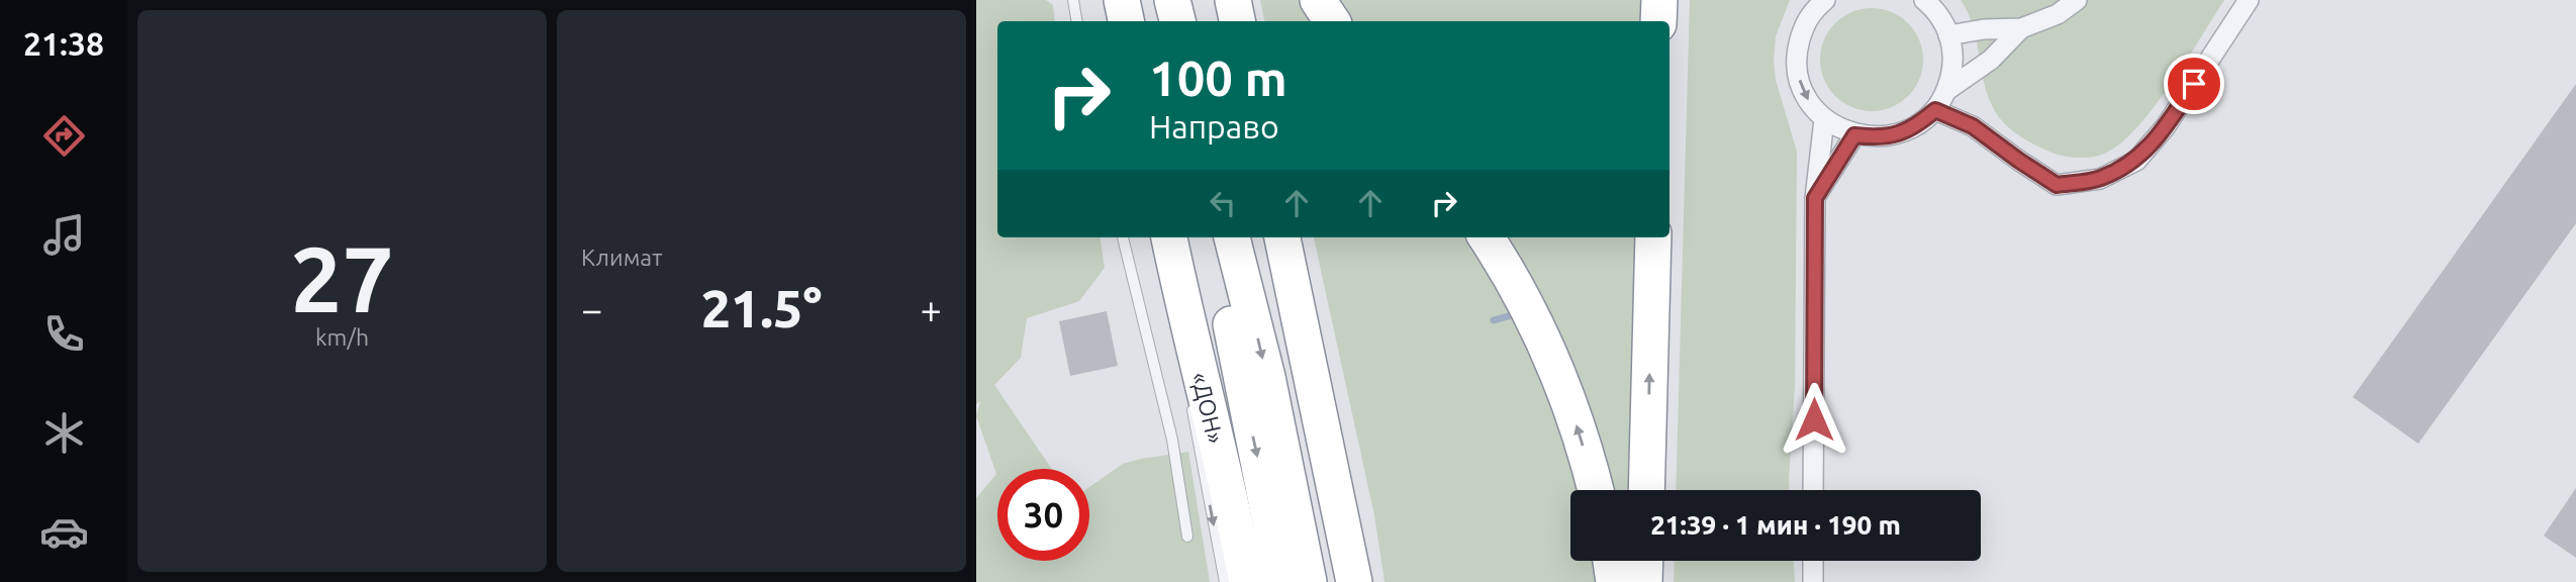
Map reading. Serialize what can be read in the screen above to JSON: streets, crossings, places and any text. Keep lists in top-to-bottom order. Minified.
{"streets":{"highway":["«ДОН»"]},"page":{"tabs":"21:38","tile":[["27","km/h"],"Климат"],"turn":["100 m","Направо"],"heat":["−","21.5°","+"],"limit":"30","trip":"21:39 · 1 мин · 190 m"}}
